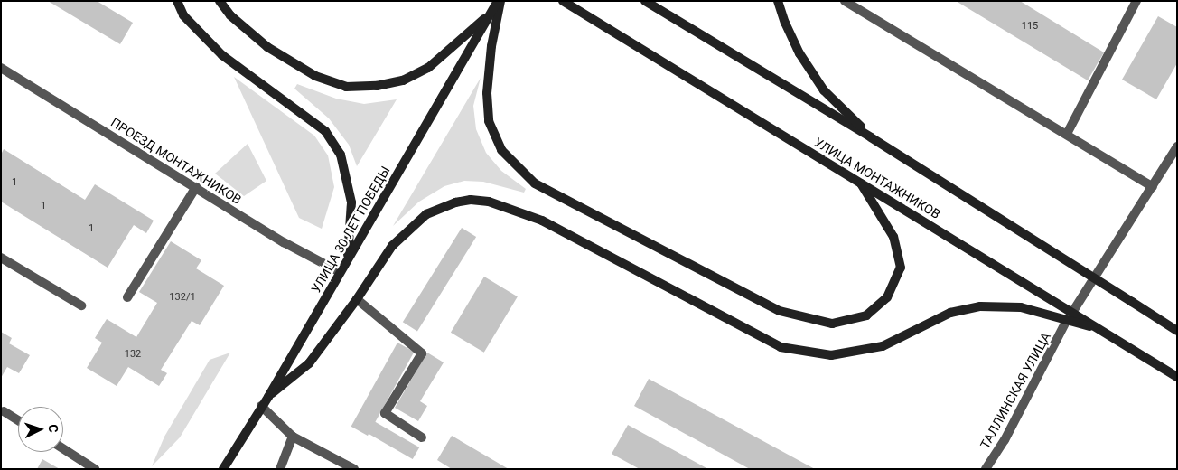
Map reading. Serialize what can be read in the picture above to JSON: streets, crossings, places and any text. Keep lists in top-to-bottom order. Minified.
{"streets":{"street":["ПРОЕЗД МОНТАЖНИКОВ","УЛИЦА МОНТАЖНИКОВ","УЛИЦА 30 ЛЕТ ПОБЕДЫ","ТАЛЛИНСКАЯ УЛИЦА"]},"crossings":[["ПРОЕЗД МОНТАЖНИКОВ","УЛИЦА 30 ЛЕТ ПОБЕДЫ"]],"house_numbers":["115","1","1","1","132/1","132"],"north":"right"}
